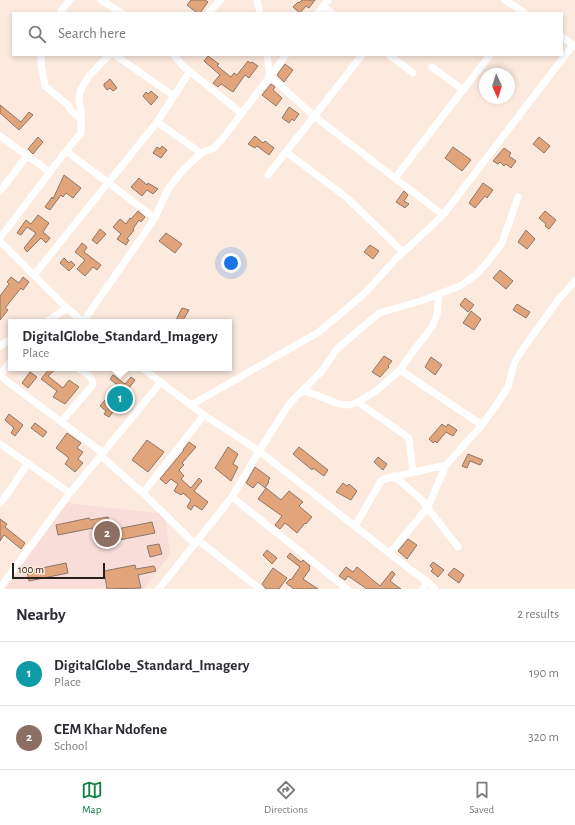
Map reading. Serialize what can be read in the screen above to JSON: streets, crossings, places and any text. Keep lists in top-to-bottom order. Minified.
{"scale_bar":"100 m","north":"bottom","page":{"search":"Search here","popup":["DigitalGlobe_Standard_Imagery","Place"],"pins":["1","2"],"scale":"100 m","heading":["Nearby","2 results"],"list":[{"mark":"1","name":"DigitalGlobe_Standard_Imagery","note":"Place","value":"190 m"},{"mark":"2","name":"CEM Khar Ndofene","note":"School","value":"320 m"}],"nav":["Map","Directions","Saved"]}}
